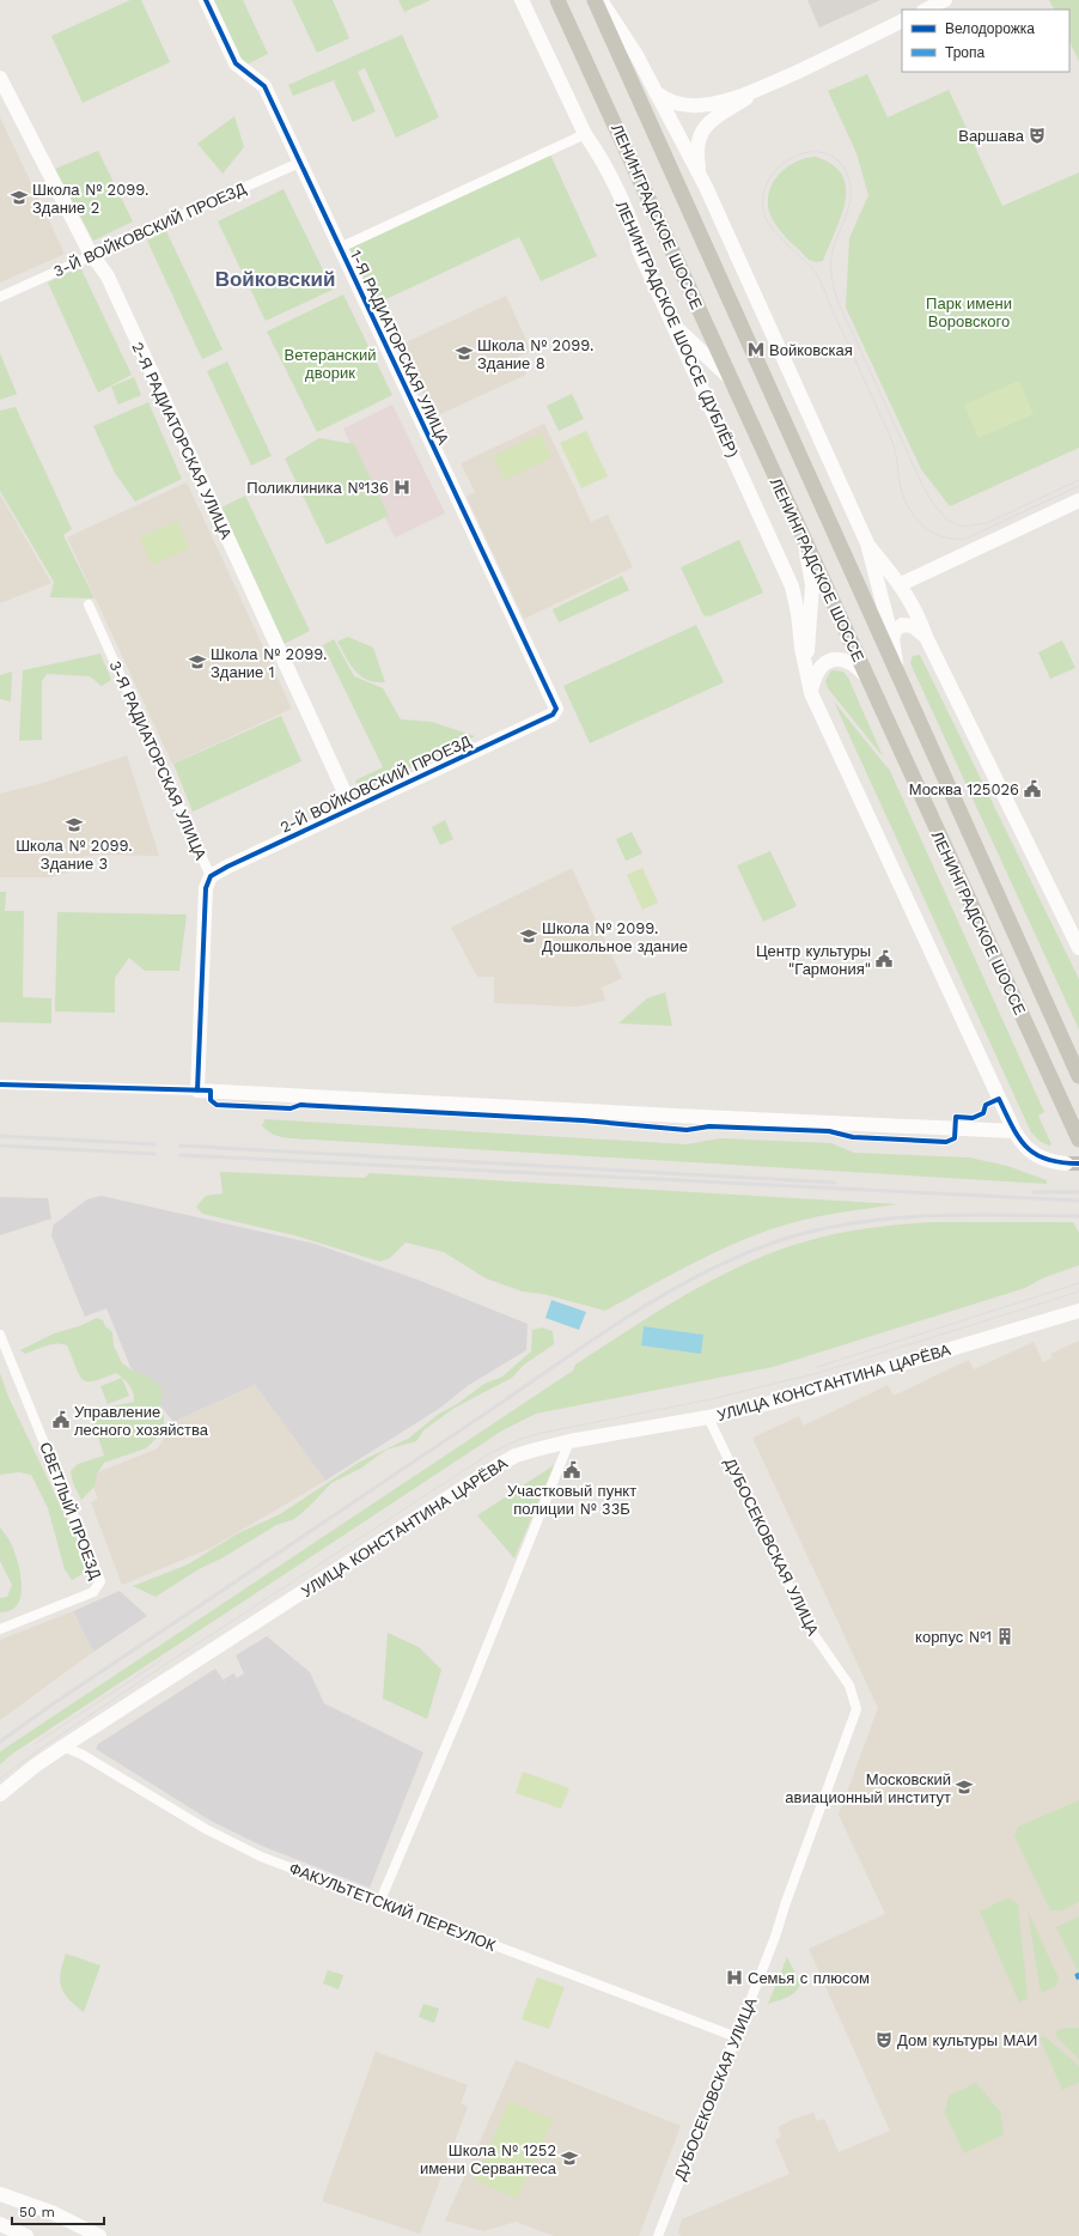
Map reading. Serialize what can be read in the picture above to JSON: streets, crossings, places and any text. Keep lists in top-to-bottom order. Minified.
{"streets":{"main road":["ЛЕНИНГРАДСКОЕ ШОССЕ"],"street":["3-Й ВОЙКОВСКИЙ ПРОЕЗД","ЛЕНИНГРАДСКОЕ ШОССЕ (ДУБЛЁР)","1-Я РАДИАТОРСКАЯ УЛИЦА","2-Я РАДИАТОРСКАЯ УЛИЦА","3-Я РАДИАТОРСКАЯ УЛИЦА","2-Й ВОЙКОВСКИЙ ПРОЕЗД","УЛИЦА КОНСТАНТИНА ЦАРЁВА","СВЕТЛЫЙ ПРОЕЗД","ДУБОСЕКОВСКАЯ УЛИЦА","ФАКУЛЬТЕТСКИЙ ПЕРЕУЛОК"]},"crossings":[["3-Й ВОЙКОВСКИЙ ПРОЕЗД","1-Я РАДИАТОРСКАЯ УЛИЦА"],["3-Й ВОЙКОВСКИЙ ПРОЕЗД","2-Я РАДИАТОРСКАЯ УЛИЦА"],["1-Я РАДИАТОРСКАЯ УЛИЦА","2-Й ВОЙКОВСКИЙ ПРОЕЗД"],["2-Я РАДИАТОРСКАЯ УЛИЦА","2-Й ВОЙКОВСКИЙ ПРОЕЗД"],["3-Я РАДИАТОРСКАЯ УЛИЦА","2-Й ВОЙКОВСКИЙ ПРОЕЗД"],["УЛИЦА КОНСТАНТИНА ЦАРЁВА","ДУБОСЕКОВСКАЯ УЛИЦА"],["УЛИЦА КОНСТАНТИНА ЦАРЁВА","ФАКУЛЬТЕТСКИЙ ПЕРЕУЛОК"],["ДУБОСЕКОВСКАЯ УЛИЦА","ФАКУЛЬТЕТСКИЙ ПЕРЕУЛОК"]],"districts":["Войковский"],"parks":["Парк имени Воровского","Ветеранский дворик"],"places":{"theatre":["Варшава","Дом культуры МАИ"],"school or university":["Школа № 2099. Здание 2","Школа № 2099. Здание 8","Школа № 2099. Здание 1","Школа № 2099. Здание 3","Школа № 2099. Дошкольное здание","Московский авиационный институт","Школа № 1252 имени Сервантеса"],"metro station":["Войковская"],"hospital":["Поликлиника №136","Семья с плюсом"],"public building":["Москва 125026","Центр культуры \"Гармония\"","Управление лесного хозяйства","Участковый пункт полиции № 33Б"],"building":["корпус №1"]},"legend":["Велодорожка","Тропа"],"scale_bar":"50 m"}
